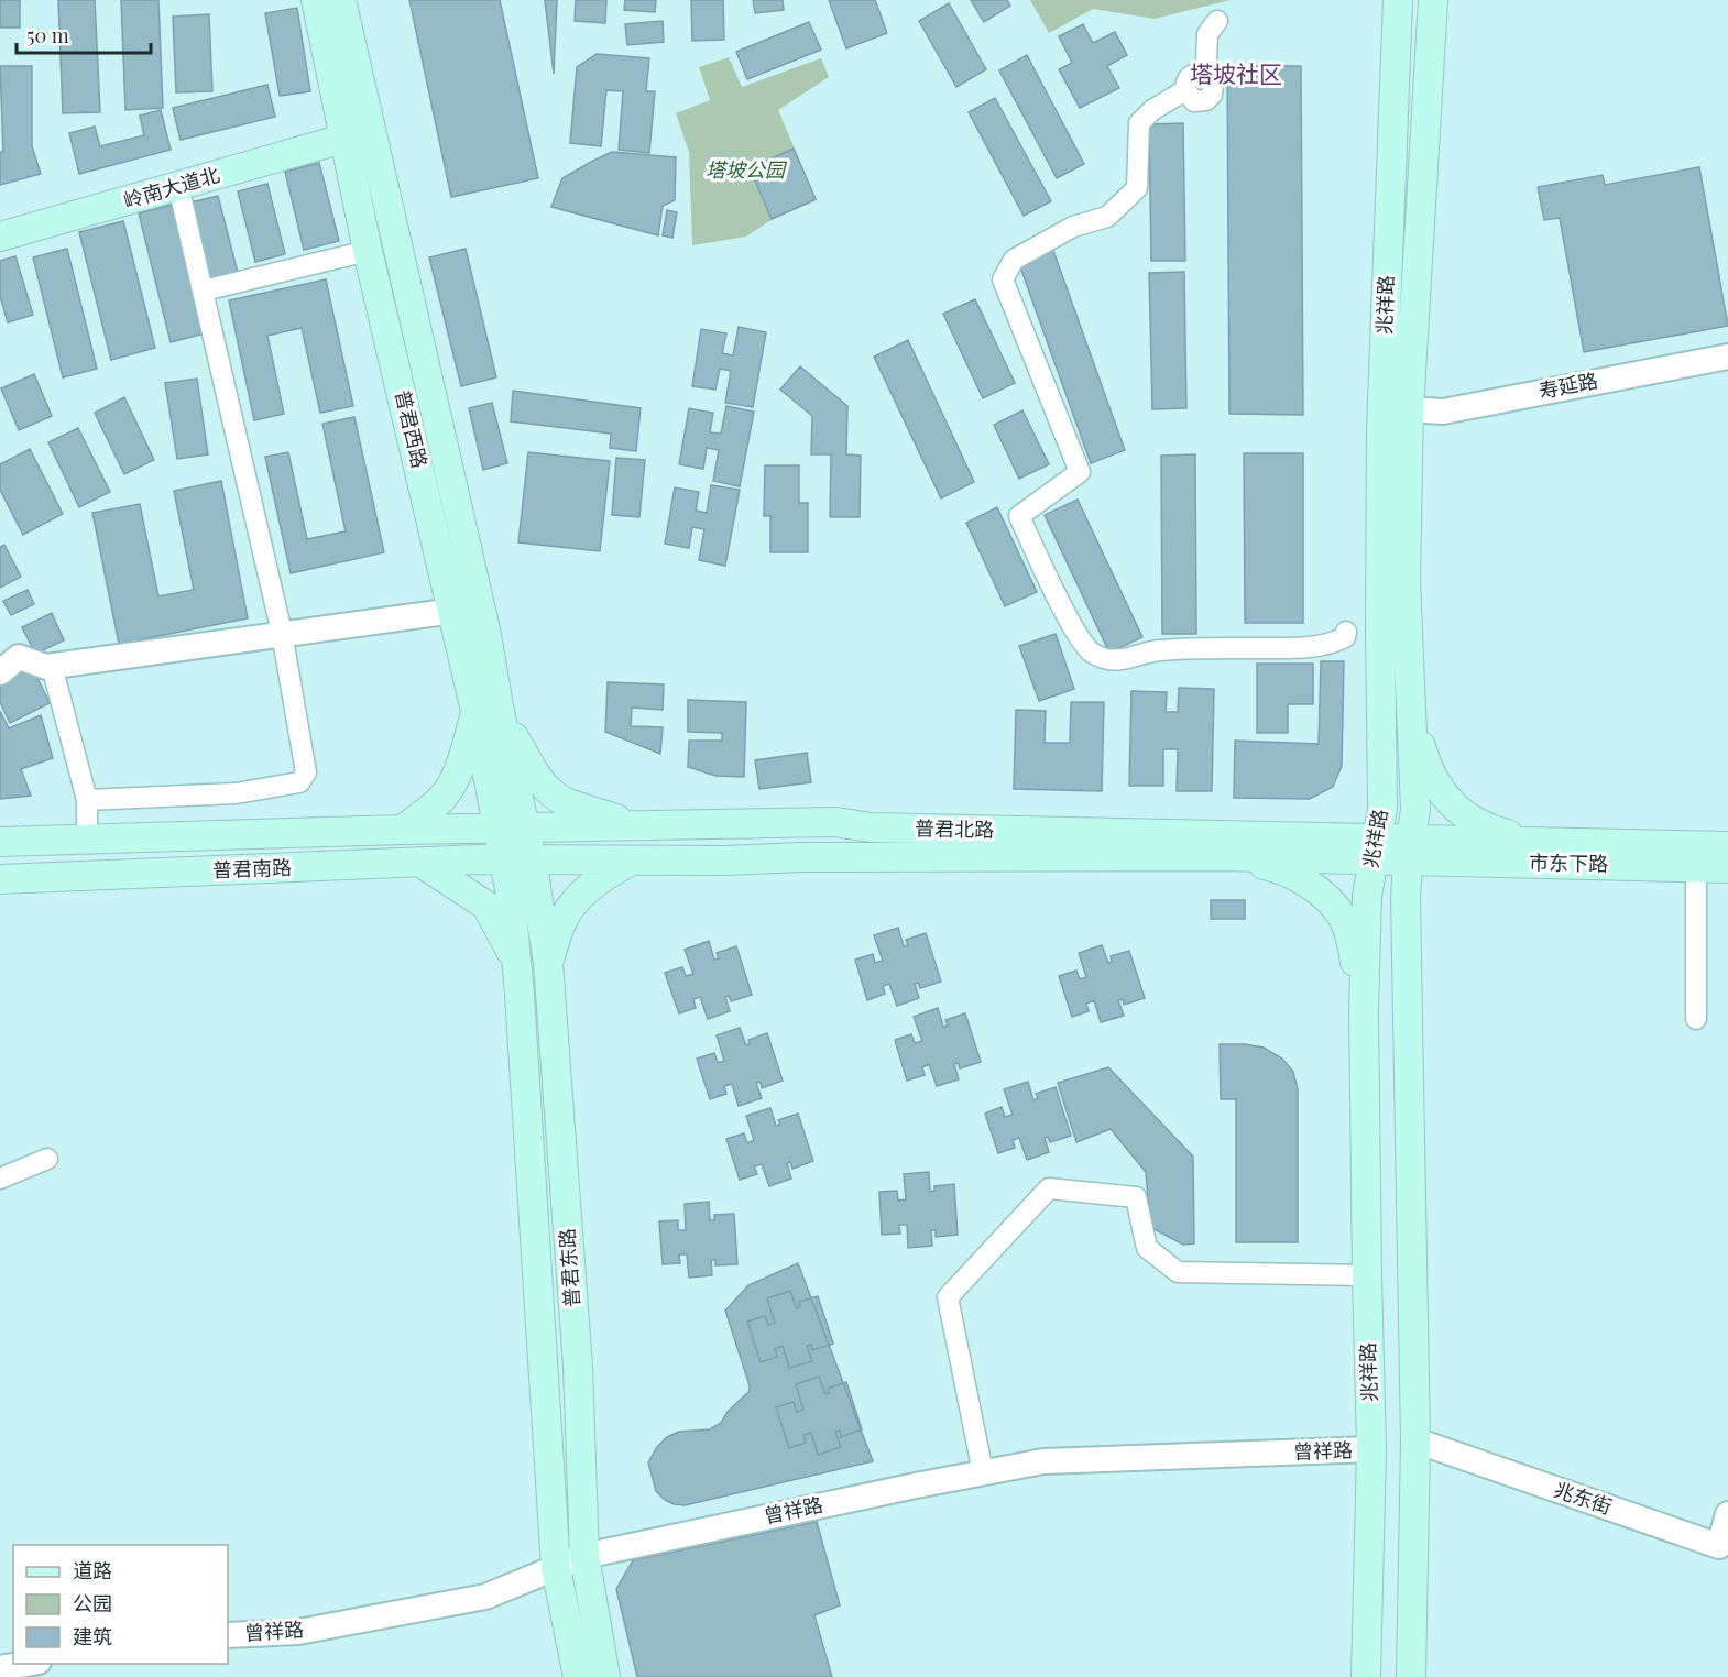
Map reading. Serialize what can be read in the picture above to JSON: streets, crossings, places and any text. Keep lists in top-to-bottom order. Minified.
{"streets":{"main road":["岭南大道北","兆祥路","普君西路","普君北路","市东下路","普君南路","普君东路"],"street":["寿延路","曾祥路","兆东街"]},"crossings":[["岭南大道北","普君西路"],["兆祥路","寿延路"],["兆祥路","普君北路"],["兆祥路","市东下路"],["兆祥路","曾祥路"],["兆祥路","兆东街"],["普君西路","普君北路"],["普君西路","普君南路"],["普君西路","普君东路"],["普君北路","市东下路"],["普君北路","普君南路"],["普君北路","普君东路"],["普君南路","普君东路"],["普君东路","曾祥路"]],"districts":["塔坡社区"],"parks":["塔坡公园"],"legend":["道路","公园","建筑"],"scale_bar":"50 m"}
